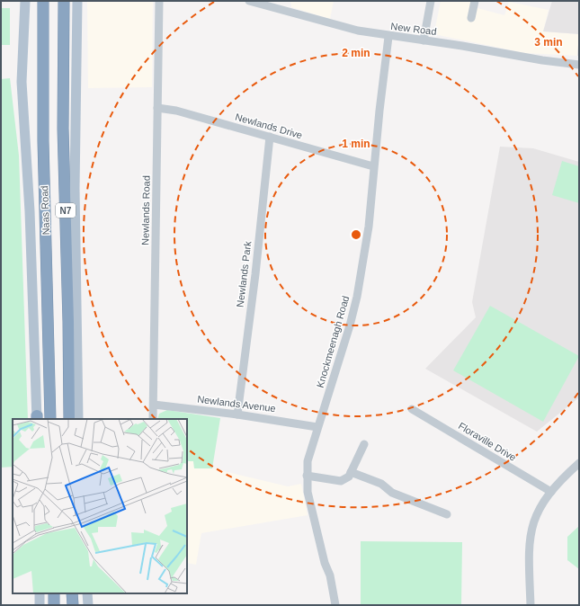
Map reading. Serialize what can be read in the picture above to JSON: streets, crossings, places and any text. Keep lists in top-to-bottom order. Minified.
{"streets":{"highway":["Naas Road","N7"],"street":["New Road","Newlands Drive","Newlands Road","Newlands Park","Knockmeenagh Road","Newlands Avenue","Floraville Drive"]},"crossings":[["New Road","Knockmeenagh Road"],["Newlands Drive","Newlands Road"],["Newlands Drive","Newlands Park"],["Newlands Drive","Knockmeenagh Road"],["Newlands Road","Newlands Avenue"],["Newlands Park","Newlands Avenue"],["Knockmeenagh Road","Newlands Avenue"]],"rings":["3 min","2 min","1 min"]}
